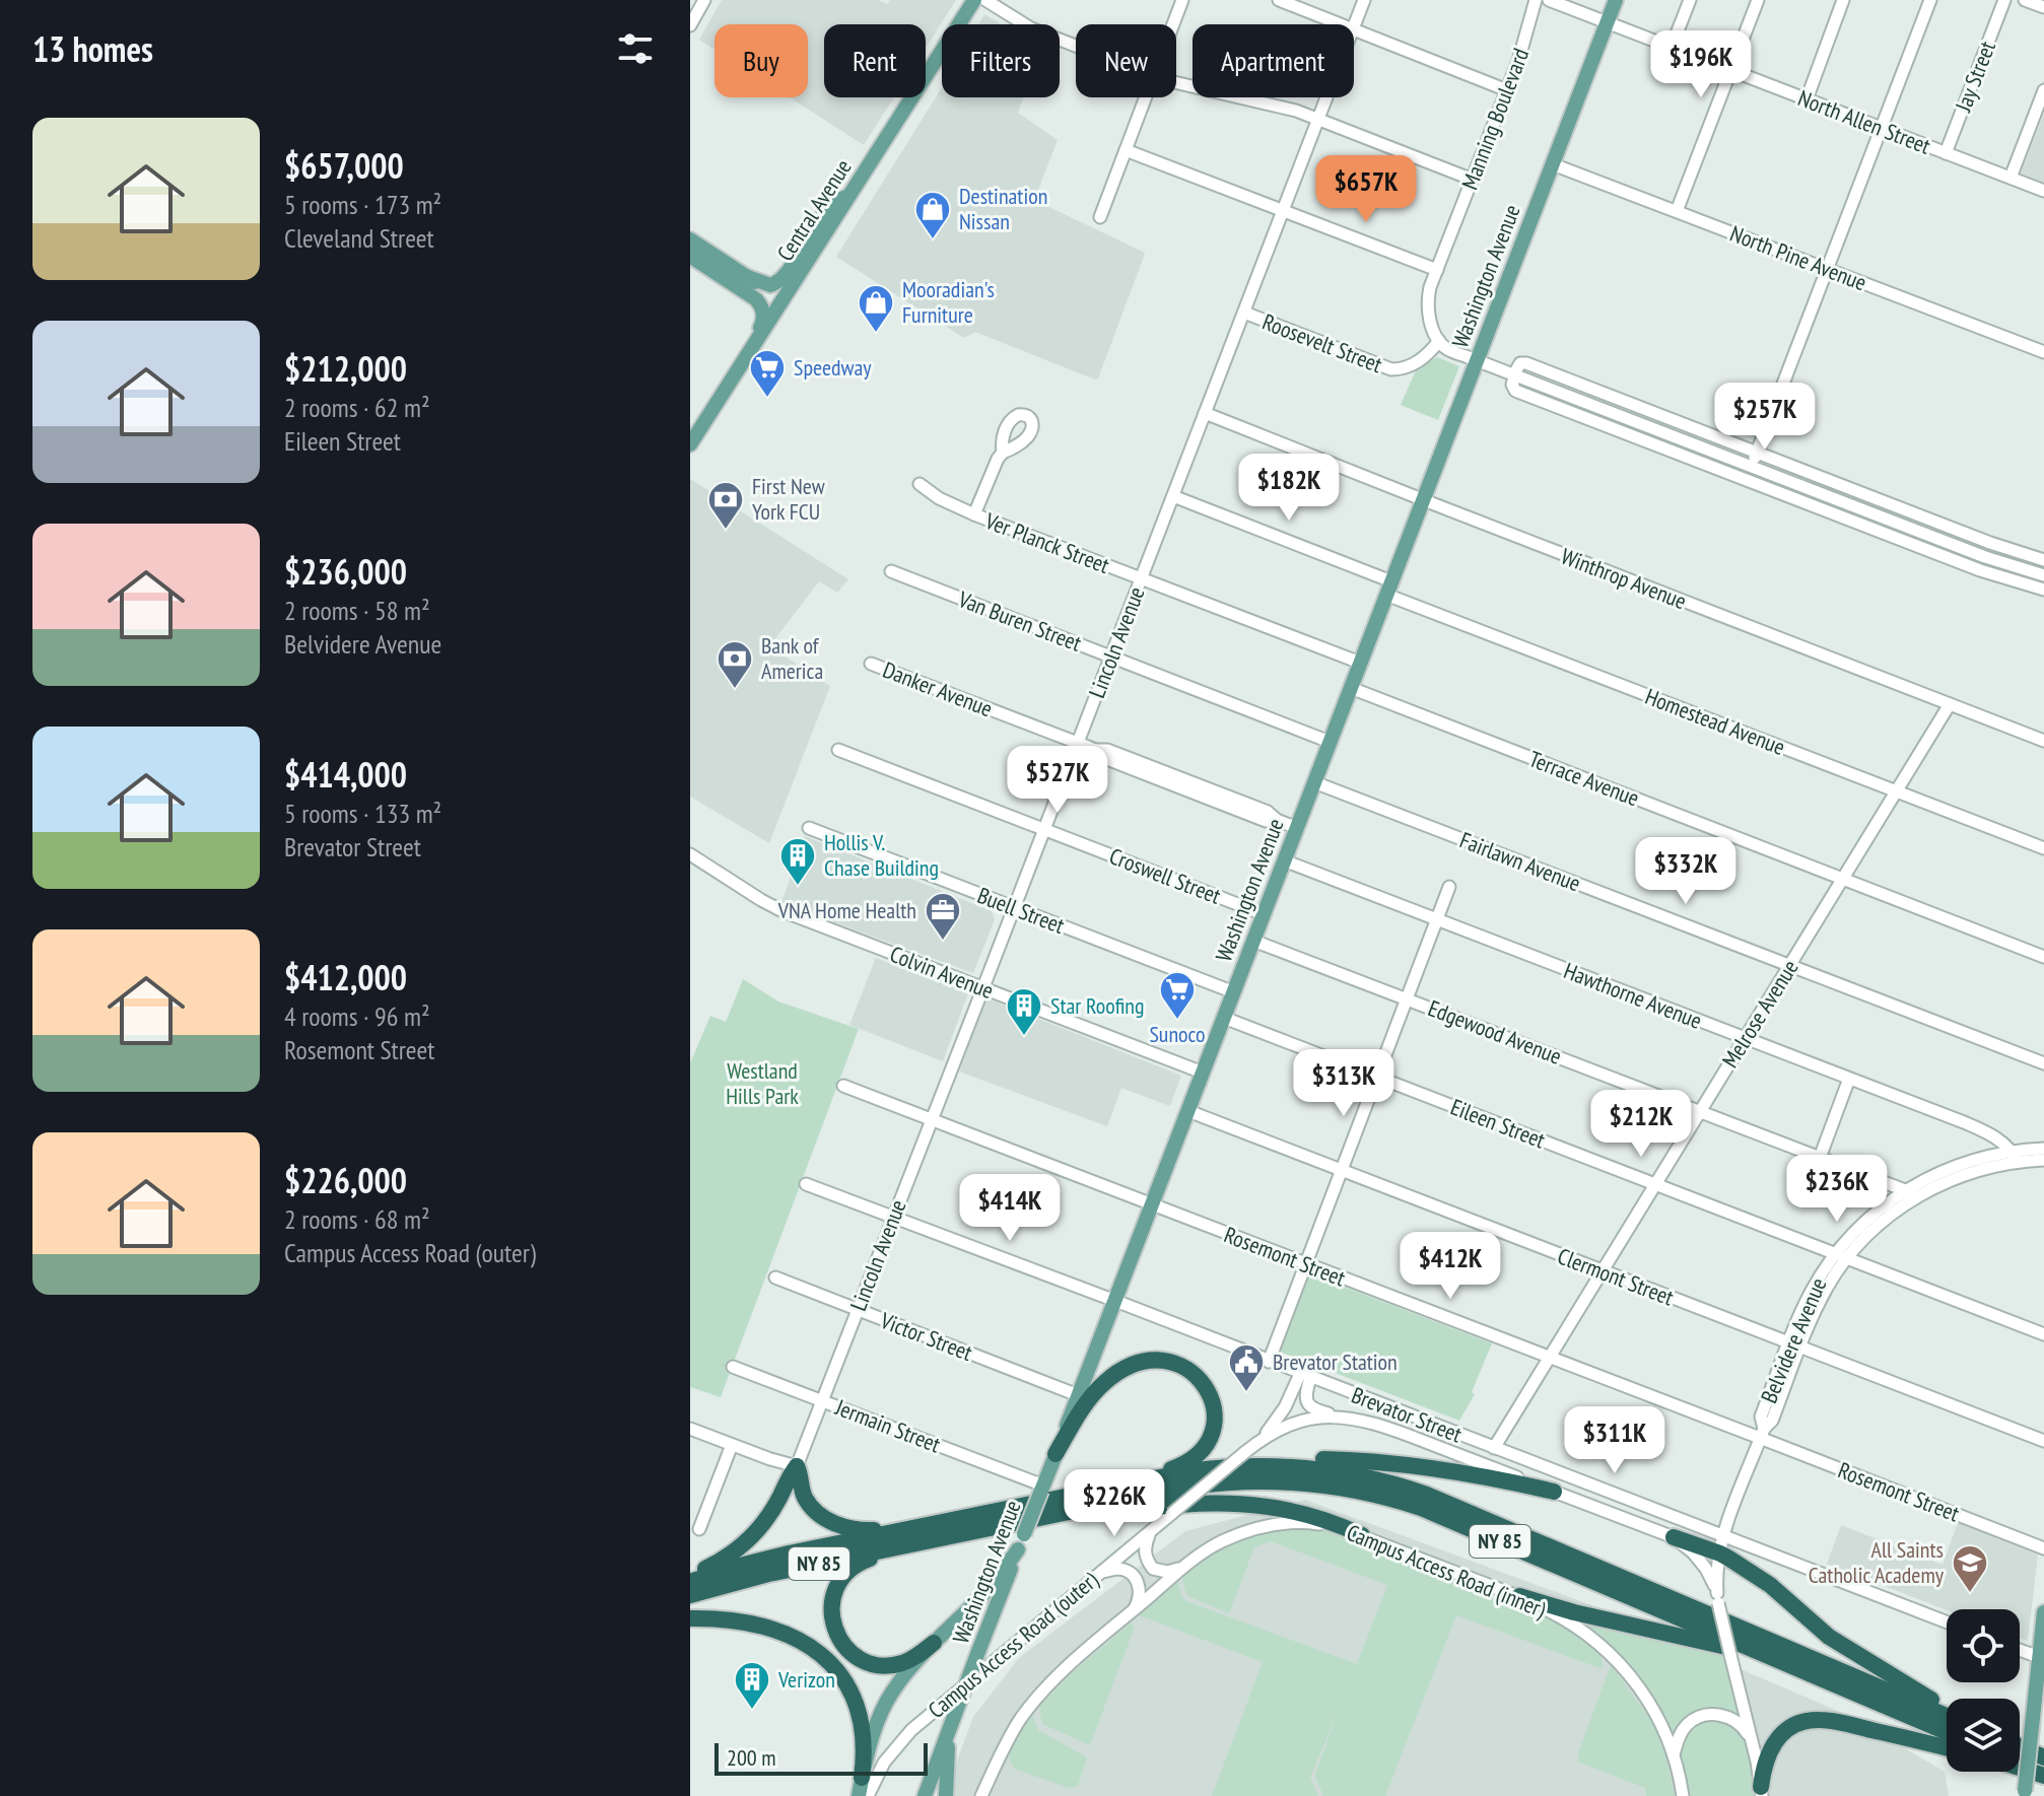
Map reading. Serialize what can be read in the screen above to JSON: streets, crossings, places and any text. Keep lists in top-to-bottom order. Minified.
{"streets":{"highway":["NY 85"],"main road":["Central Avenue","Washington Avenue"],"street":["Jay Street","Manning Boulevard","North Allen Street","North Pine Avenue","Roosevelt Street","Ver Planck Street","Winthrop Avenue","Van Buren Street","Lincoln Avenue","Danker Avenue","Homestead Avenue","Terrace Avenue","Fairlawn Avenue","Croswell Street","Buell Street","Colvin Avenue","Hawthorne Avenue","Melrose Avenue","Edgewood Avenue","Eileen Street","Rosemont Street","Clermont Street","Victor Street","Belvidere Avenue","Brevator Street","Jermain Street","Campus Access Road (inner)","Campus Access Road (outer)"]},"crossings":[["Jay Street","North Allen Street"],["Manning Boulevard","Roosevelt Street"],["North Allen Street","Washington Avenue"],["North Pine Avenue","Washington Avenue"],["Washington Avenue","Ver Planck Street"],["Washington Avenue","Winthrop Avenue"],["Washington Avenue","Van Buren Street"],["Washington Avenue","Danker Avenue"],["Washington Avenue","Homestead Avenue"],["Washington Avenue","Terrace Avenue"],["Washington Avenue","Fairlawn Avenue"],["Washington Avenue","Croswell Street"],["Washington Avenue","Buell Street"],["Washington Avenue","Colvin Avenue"],["Washington Avenue","Hawthorne Avenue"],["Washington Avenue","Edgewood Avenue"],["Washington Avenue","Eileen Street"],["Washington Avenue","Rosemont Street"],["Washington Avenue","Clermont Street"],["Washington Avenue","Victor Street"],["Washington Avenue","Brevator Street"],["Washington Avenue","Jermain Street"],["Washington Avenue","NY 85"],["Roosevelt Street","Lincoln Avenue"],["Ver Planck Street","Lincoln Avenue"],["Winthrop Avenue","Lincoln Avenue"],["Winthrop Avenue","Melrose Avenue"],["Van Buren Street","Lincoln Avenue"],["Lincoln Avenue","Danker Avenue"],["Lincoln Avenue","Homestead Avenue"],["Lincoln Avenue","Croswell Street"],["Lincoln Avenue","Buell Street"],["Lincoln Avenue","Colvin Avenue"],["Lincoln Avenue","Rosemont Street"],["Lincoln Avenue","Victor Street"],["Lincoln Avenue","Brevator Street"],["Lincoln Avenue","Jermain Street"],["Homestead Avenue","Melrose Avenue"],["Terrace Avenue","Melrose Avenue"],["Fairlawn Avenue","Melrose Avenue"],["Hawthorne Avenue","Melrose Avenue"],["Hawthorne Avenue","Belvidere Avenue"],["Melrose Avenue","Edgewood Avenue"],["Melrose Avenue","Eileen Street"],["Melrose Avenue","Rosemont Street"],["Melrose Avenue","Clermont Street"],["Melrose Avenue","Brevator Street"],["Edgewood Avenue","Belvidere Avenue"],["Eileen Street","Belvidere Avenue"],["Rosemont Street","Belvidere Avenue"],["Clermont Street","Belvidere Avenue"],["Belvidere Avenue","Brevator Street"],["Belvidere Avenue","Campus Access Road (outer)"]],"parks":["Westland Hills Park"],"places":{"shop":["Destination Nissan","Mooradian's Furniture"],"supermarket":["Speedway","Sunoco"],"bank":["First New York FCU","Bank of America"],"building":["Hollis V. Chase Building","Star Roofing","Verizon"],"office":["VNA Home Health"],"public building":["Brevator Station"],"school or university":["All Saints Catholic Academy"]},"scale_bar":"200 m","page":{"heading":"13 homes","chip":["Buy","Rent","Filters","New","Apartment"],"price":["$196K","$657K","$257K","$182K","$527K","$332K","$313K","$212K","$236K","$414K","$412K","$311K","$226K"],"list":[{"name":"$657,000","note":"5 rooms · 173 m² · Cleveland Street"},{"name":"$212,000","note":"2 rooms · 62 m² · Eileen Street"},{"name":"$236,000","note":"2 rooms · 58 m² · Belvidere Avenue"},{"name":"$414,000","note":"5 rooms · 133 m² · Brevator Street"},{"name":"$412,000","note":"4 rooms · 96 m² · Rosemont Street"},{"name":"$226,000","note":"2 rooms · 68 m² · Campus Access Road (outer)"}],"scale":"200 m"}}
